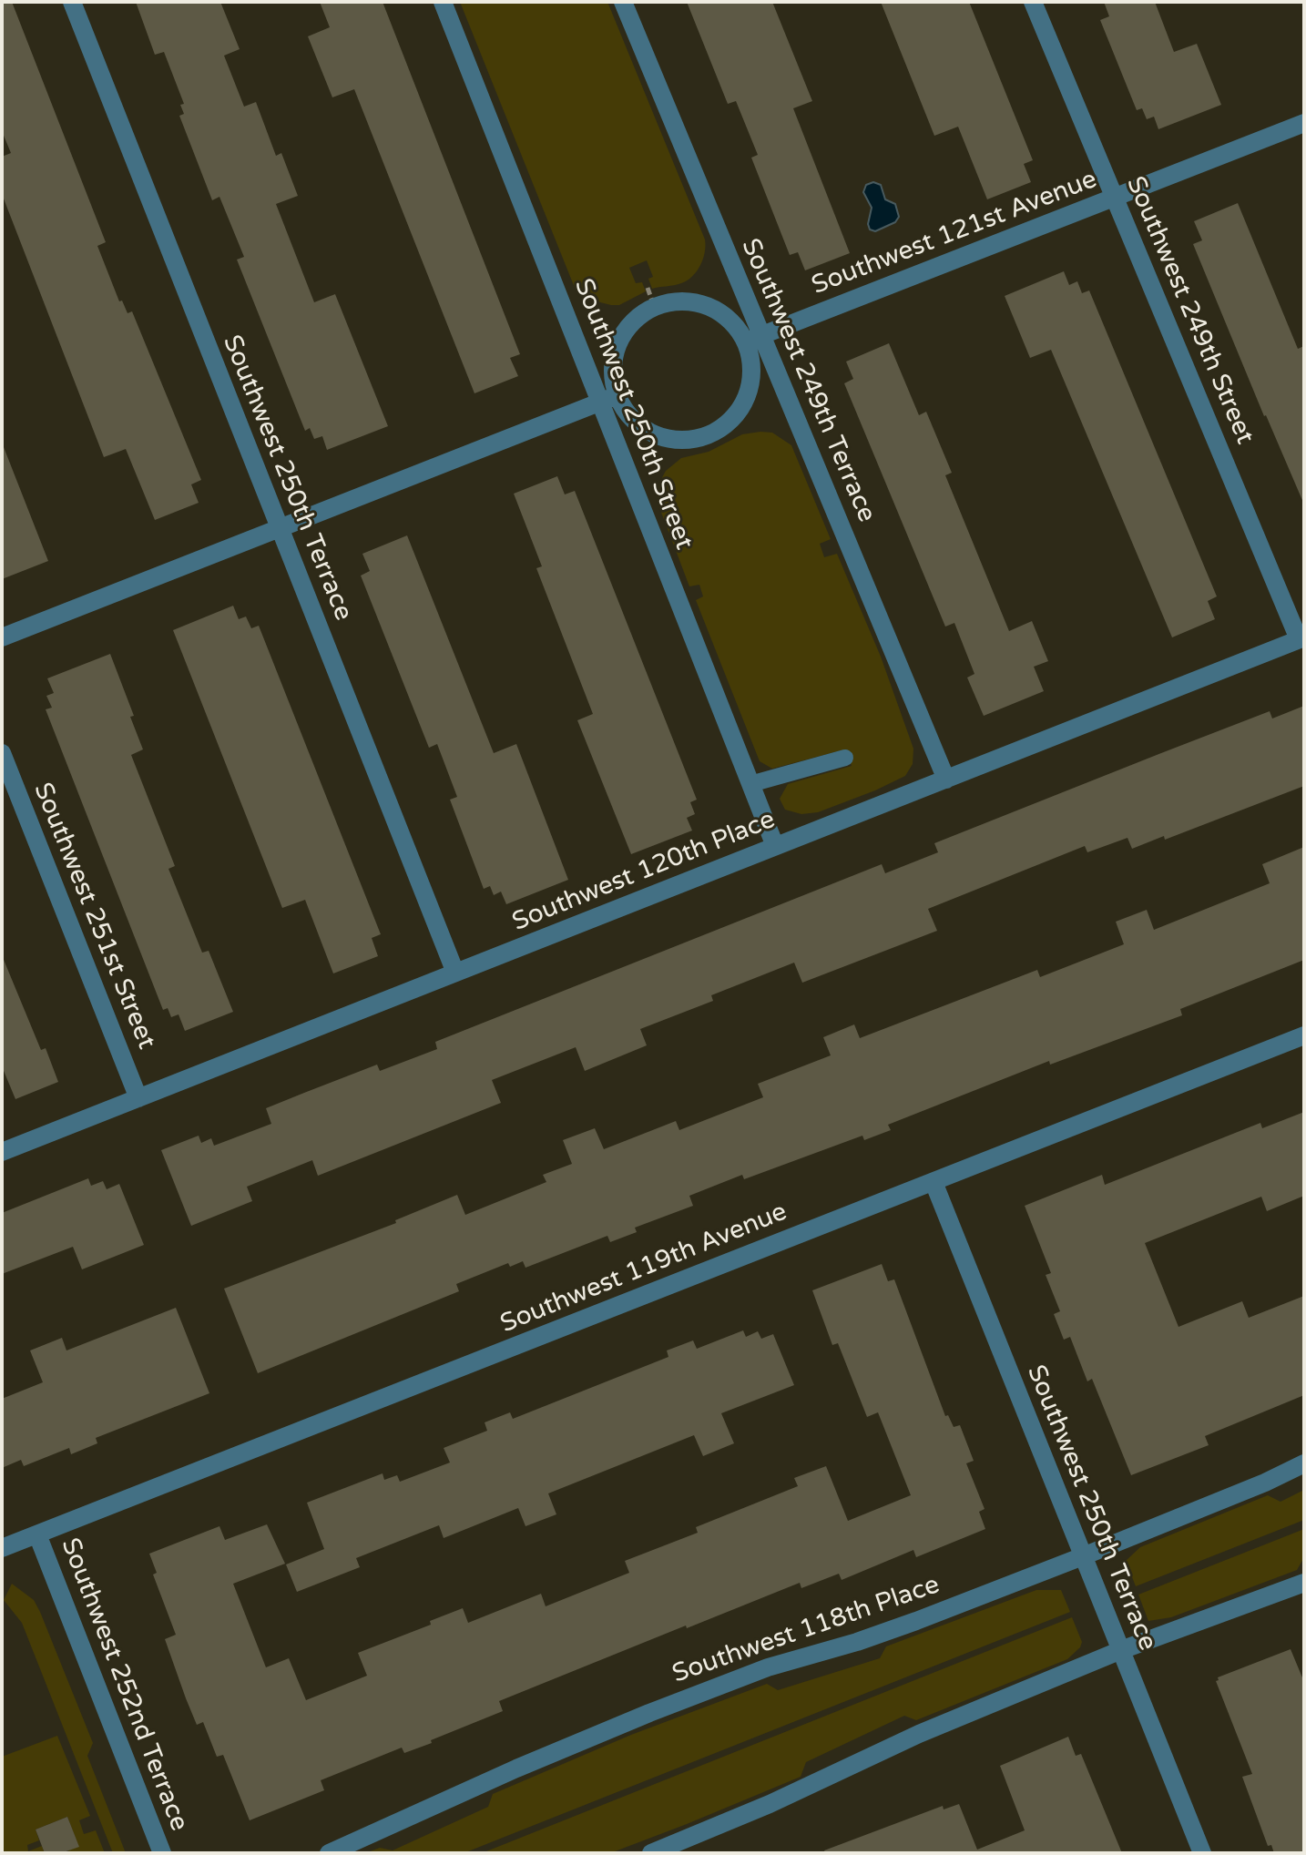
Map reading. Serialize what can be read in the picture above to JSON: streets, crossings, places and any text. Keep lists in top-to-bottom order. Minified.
{"streets":{"street":["Southwest 121st Avenue","Southwest 249th Street","Southwest 249th Terrace","Southwest 250th Street","Southwest 250th Terrace","Southwest 120th Place","Southwest 251st Street","Southwest 119th Avenue","Southwest 118th Place","Southwest 252nd Terrace"]},"crossings":[["Southwest 121st Avenue","Southwest 249th Street"],["Southwest 121st Avenue","Southwest 249th Terrace"],["Southwest 121st Avenue","Southwest 250th Street"],["Southwest 249th Street","Southwest 120th Place"],["Southwest 249th Terrace","Southwest 250th Street"],["Southwest 249th Terrace","Southwest 120th Place"],["Southwest 250th Street","Southwest 120th Place"],["Southwest 250th Terrace","Southwest 120th Place"],["Southwest 250th Terrace","Southwest 119th Avenue"],["Southwest 250th Terrace","Southwest 118th Place"],["Southwest 120th Place","Southwest 251st Street"],["Southwest 119th Avenue","Southwest 252nd Terrace"]]}
